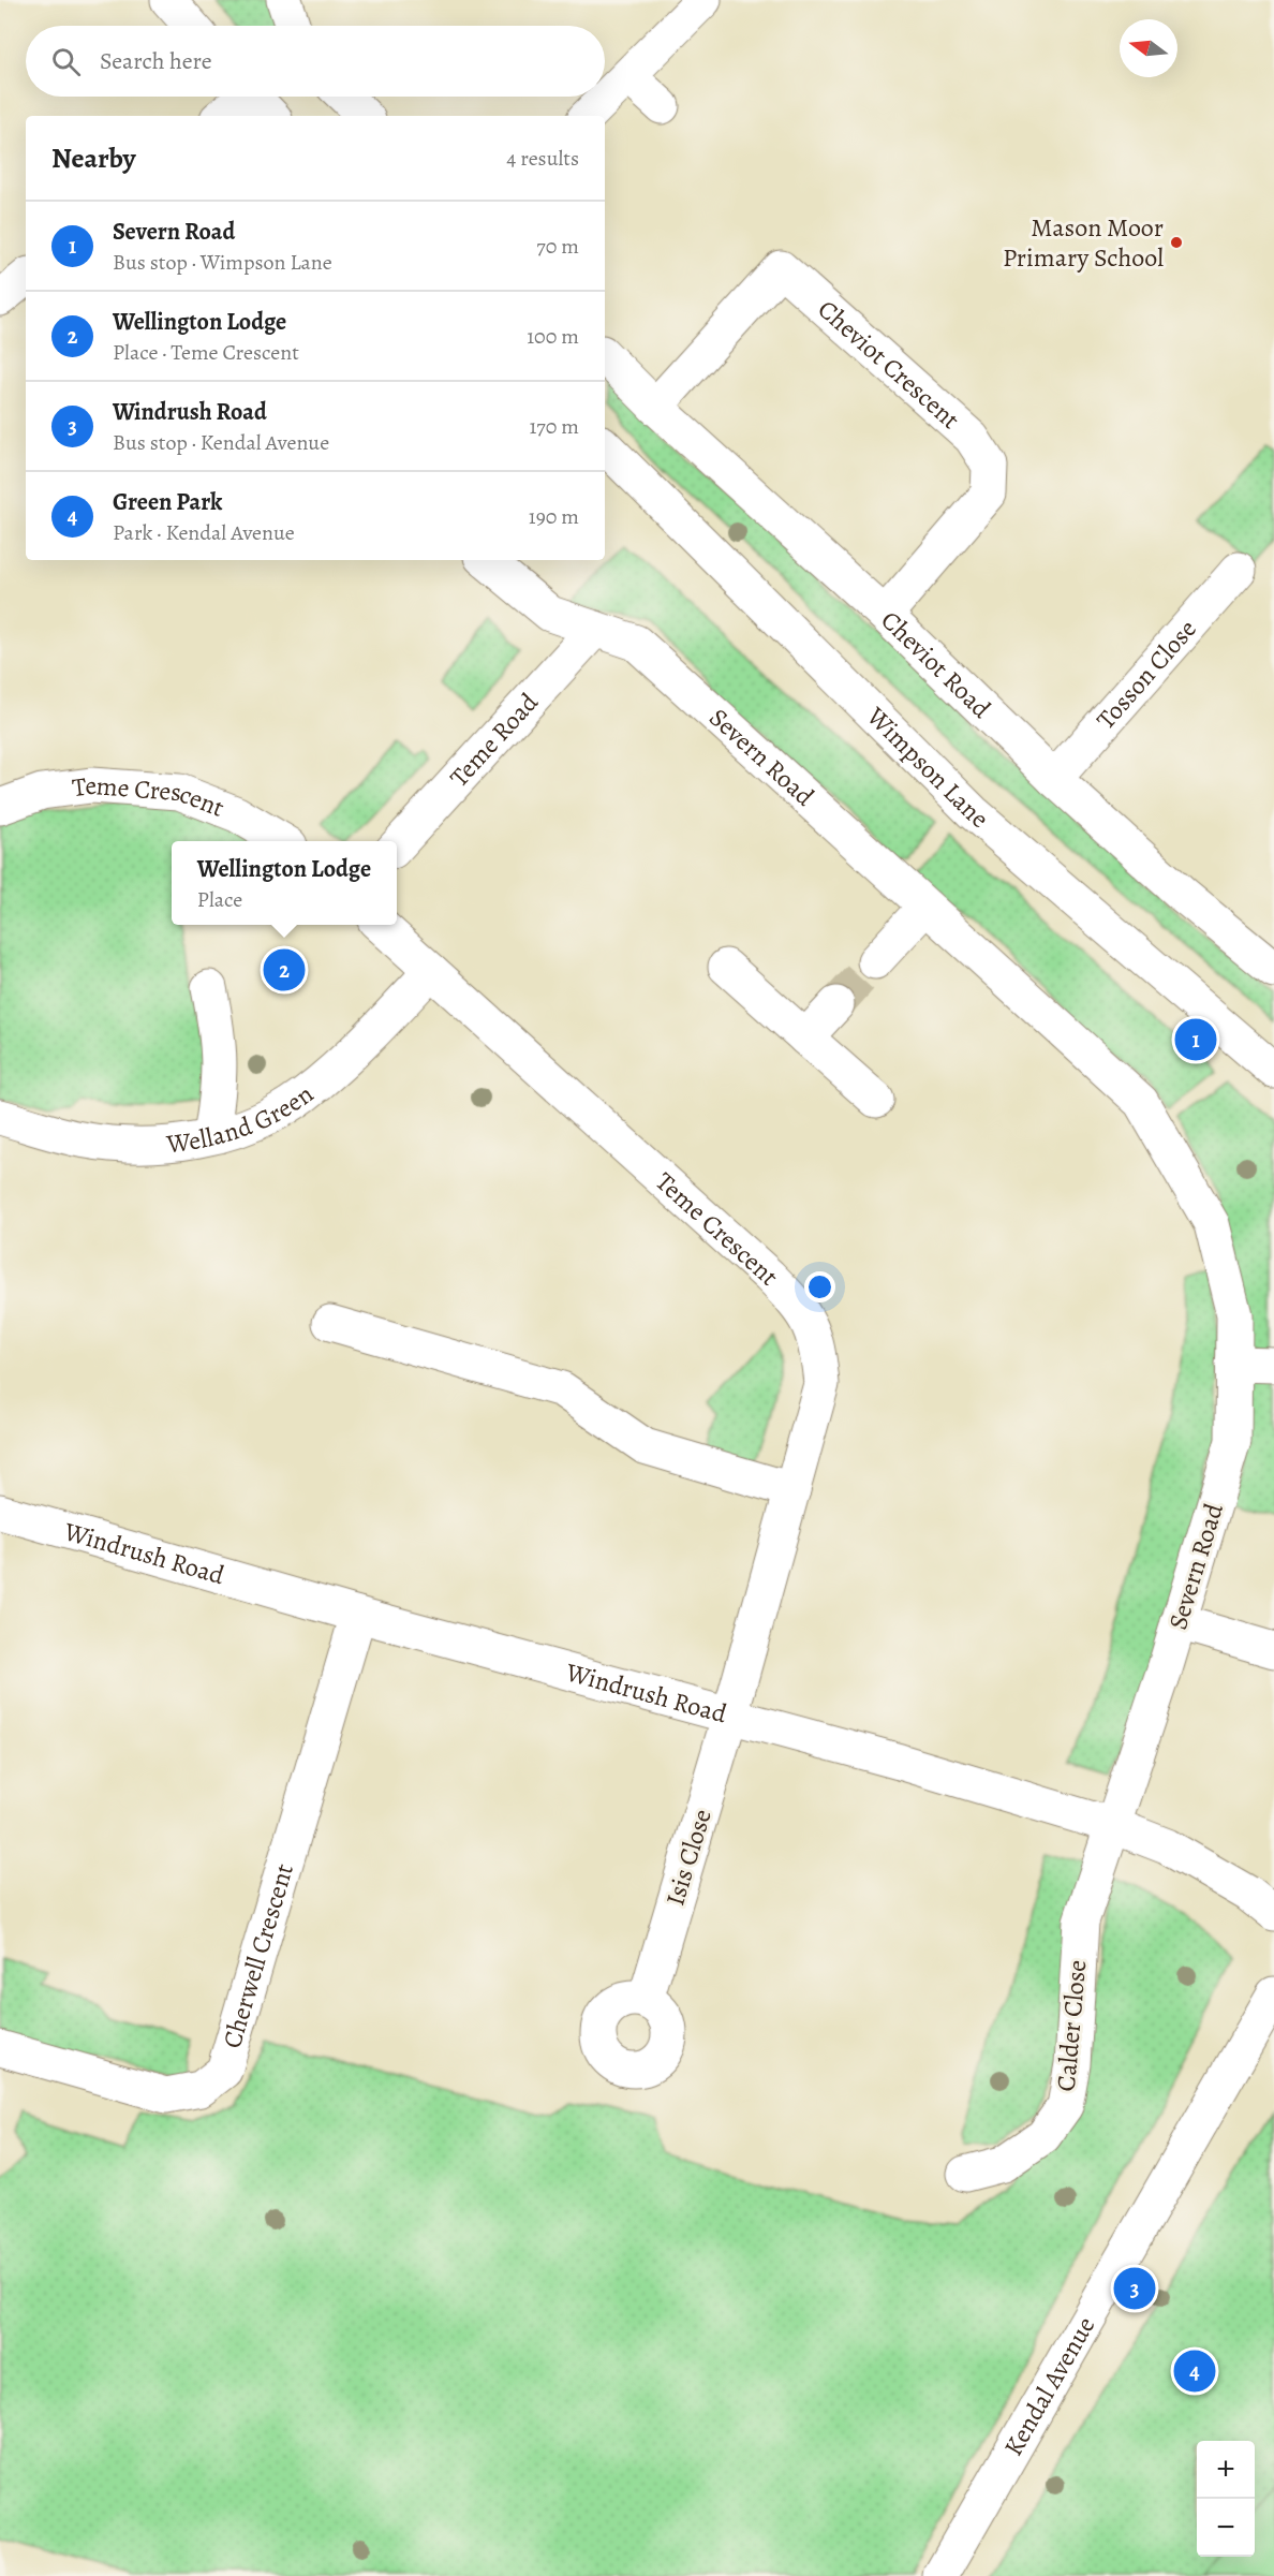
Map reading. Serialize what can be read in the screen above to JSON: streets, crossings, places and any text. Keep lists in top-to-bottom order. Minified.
{"streets":{"street":["Cheviot Crescent","Cheviot Road","Tosson Close","Teme Road","Severn Road","Wimpson Lane","Teme Crescent","Welland Green","Windrush Road","Isis Close","Cherwell Crescent","Calder Close","Kendal Avenue"]},"crossings":[["Cheviot Crescent","Cheviot Road"],["Cheviot Road","Tosson Close"],["Teme Road","Severn Road"],["Severn Road","Windrush Road"],["Severn Road","Calder Close"],["Teme Crescent","Welland Green"],["Teme Crescent","Windrush Road"],["Teme Crescent","Isis Close"],["Windrush Road","Isis Close"],["Windrush Road","Cherwell Crescent"],["Windrush Road","Calder Close"]],"places":["Mason Moor Primary School"],"north":"left","page":{"search":"Search here","heading":["Nearby","4 results"],"list":[{"mark":"1","name":"Severn Road","note":"Bus stop · Wimpson Lane","value":"70 m"},{"mark":"2","name":"Wellington Lodge","note":"Place · Teme Crescent","value":"100 m"},{"mark":"3","name":"Windrush Road","note":"Bus stop · Kendal Avenue","value":"170 m"},{"mark":"4","name":"Green Park","note":"Park · Kendal Avenue","value":"190 m"}],"popup":["Wellington Lodge","Place"],"pins":["2","1","3","4"],"map_buttons":["+","−"]}}
